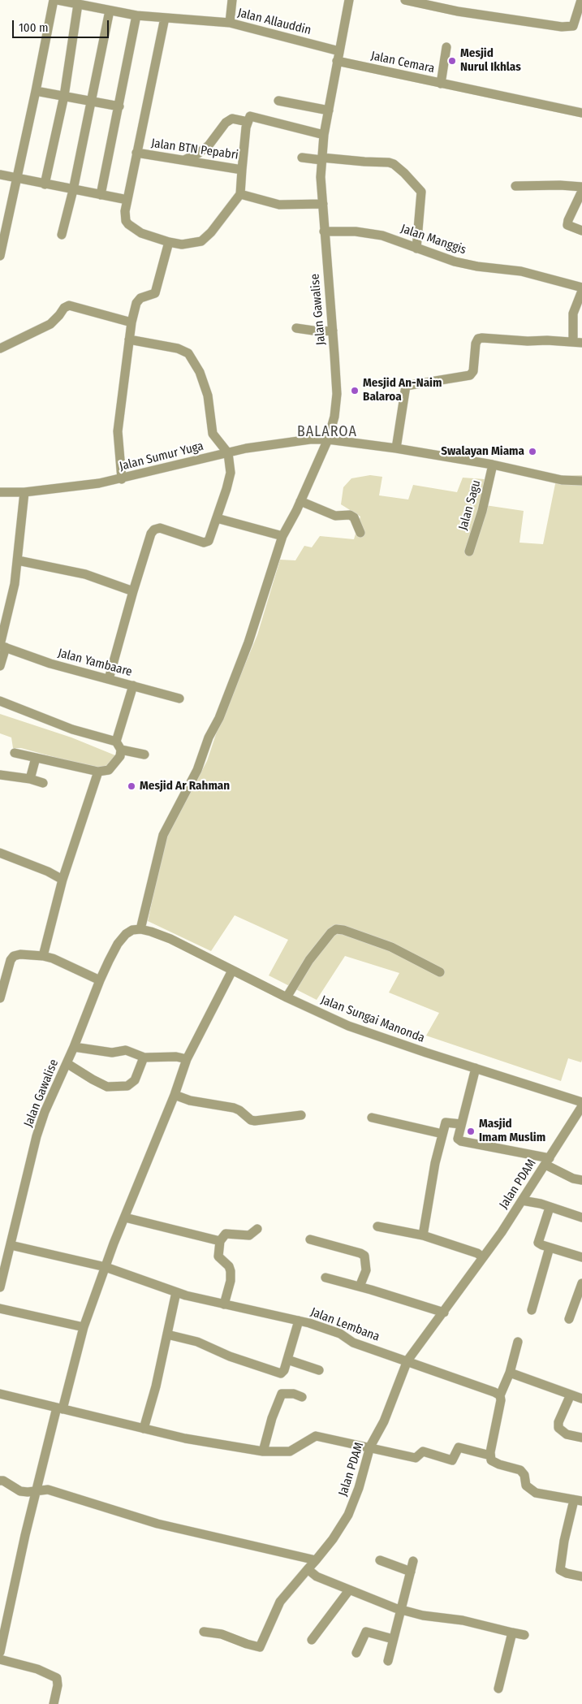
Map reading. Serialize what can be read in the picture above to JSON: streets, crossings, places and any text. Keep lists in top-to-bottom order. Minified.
{"streets":{"street":["Jalan Allauddin","Jalan Cemara","Jalan BTN Pepabri","Jalan Manggis","Jalan Gawalise","Jalan Sumur Yuga","Jalan Sagu","Jalan Yambaare","Jalan Sungai Manonda","Jalan PDAM","Jalan Lembana"]},"crossings":[["Jalan Allauddin","Jalan BTN Pepabri"],["Jalan Allauddin","Jalan Gawalise"],["Jalan Cemara","Jalan Gawalise"],["Jalan Manggis","Jalan Gawalise"],["Jalan Gawalise","Jalan Sumur Yuga"],["Jalan Gawalise","Jalan Sungai Manonda"],["Jalan Gawalise","Jalan Lembana"],["Jalan PDAM","Jalan Lembana"]],"districts":["BALAROA"],"places":["Mesjid Nurul Ikhlas","Mesjid An-Naim Balaroa","Swalayan Miama","Mesjid Ar Rahman","Masjid Imam Muslim"],"scale_bar":"100 m"}
